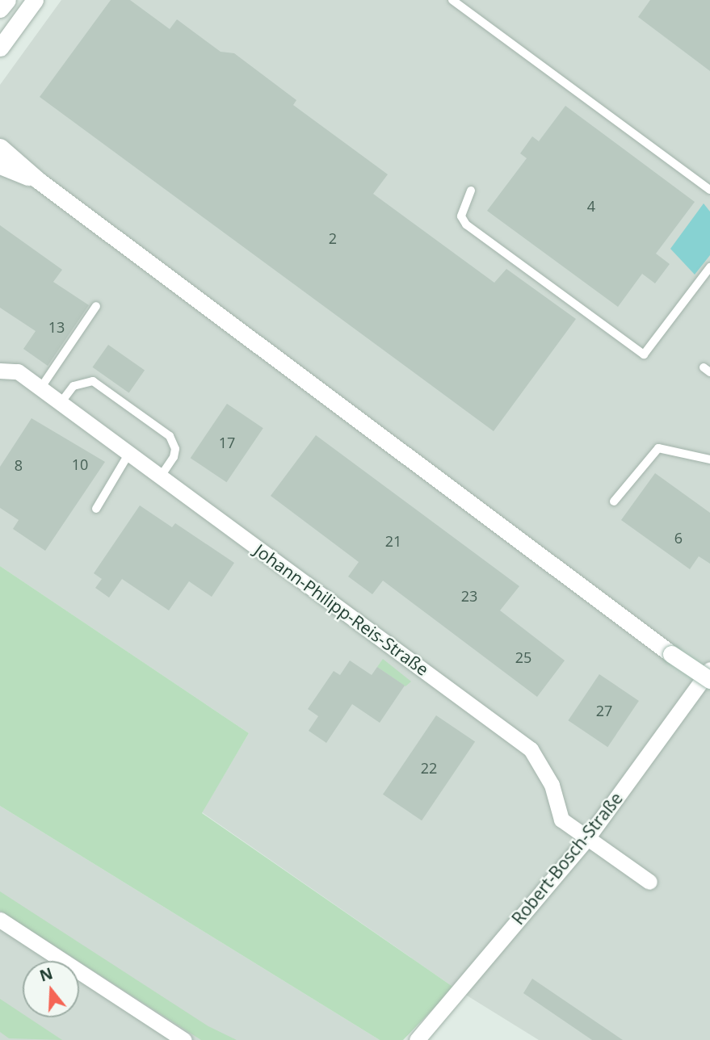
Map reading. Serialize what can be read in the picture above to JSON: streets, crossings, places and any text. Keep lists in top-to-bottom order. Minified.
{"streets":{"street":["Johann-Philipp-Reis-Straße","Robert-Bosch-Straße"]},"crossings":[["Johann-Philipp-Reis-Straße","Robert-Bosch-Straße"]],"house_numbers":["4","2","13","17","10","8","6","21","23","25","27","22"],"north":"top"}
